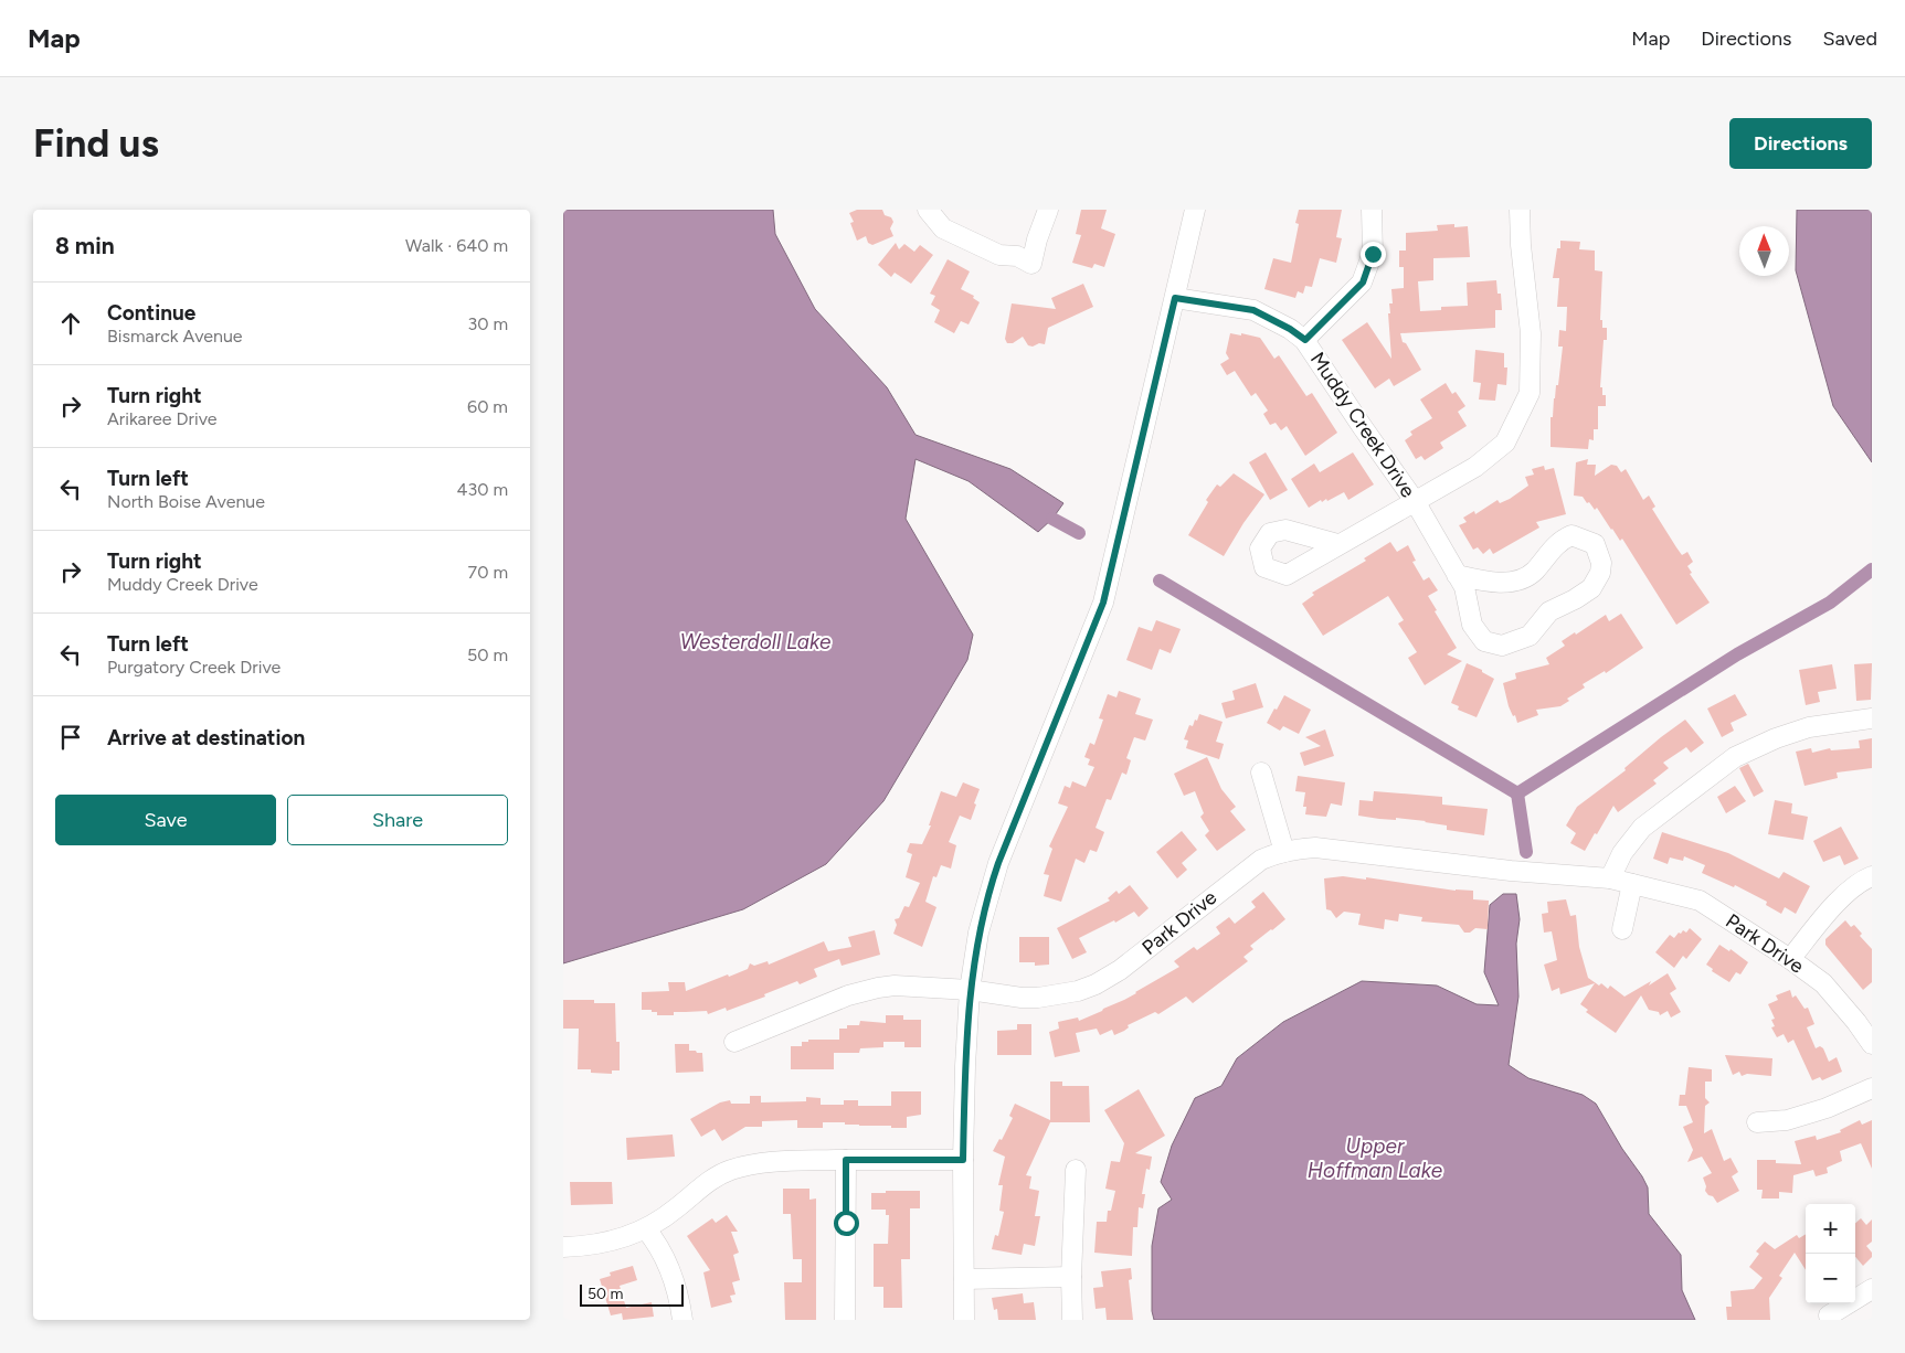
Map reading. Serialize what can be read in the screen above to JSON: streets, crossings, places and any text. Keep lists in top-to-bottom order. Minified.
{"streets":{"street":["Muddy Creek Drive","Park Drive"]},"water":["Westerdoll Lake","Upper Hoffman Lake"],"scale_bar":"50 m","north":"top","page":{"header":"Map","nav":["Map","Directions","Saved"],"buttons":["Directions",["Save","Share"]],"title":"Find us","heading":["8 min","Walk · 640 m"],"list":[["Continue","Bismarck Avenue","30 m"],["Turn right","Arikaree Drive","60 m"],["Turn left","North Boise Avenue","430 m"],["Turn right","Muddy Creek Drive","70 m"],["Turn left","Purgatory Creek Drive","50 m"],"Arrive at destination"],"map_buttons":["+","−"],"scale":"50 m"}}
